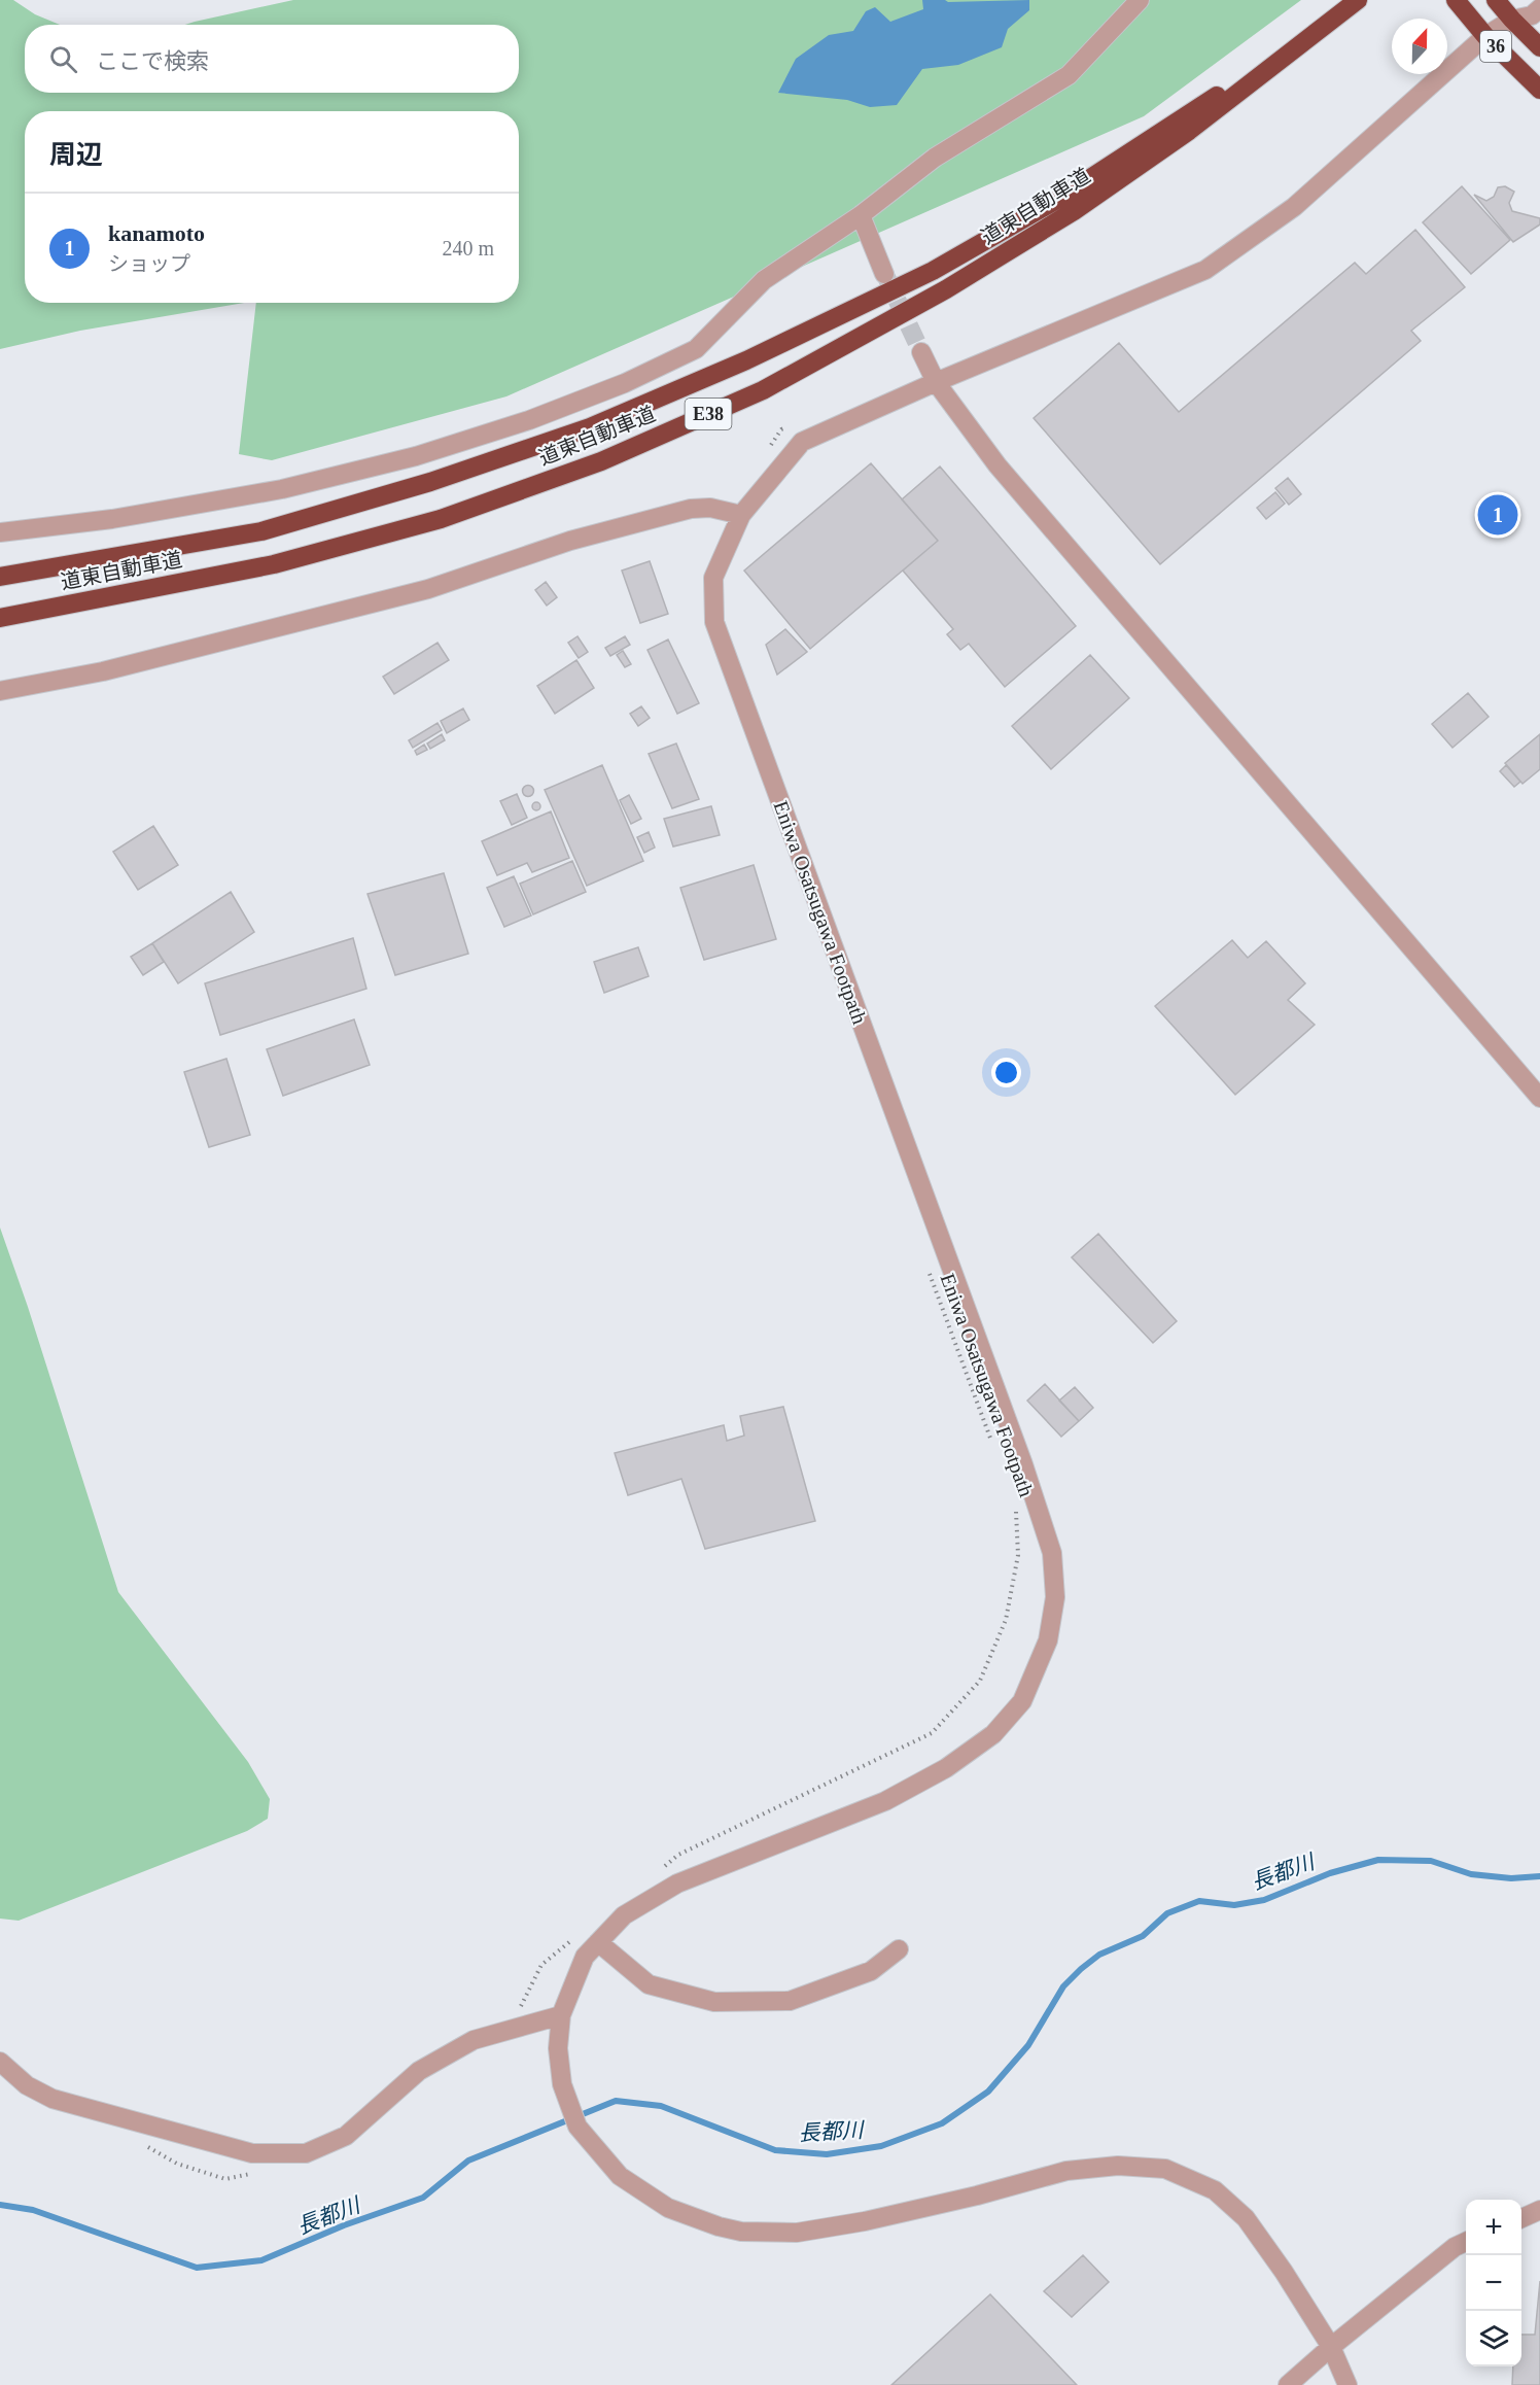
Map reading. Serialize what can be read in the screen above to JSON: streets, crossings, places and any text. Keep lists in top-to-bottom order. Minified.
{"streets":{"highway":["36","道東自動車道","E38"],"path":["Eniwa Osatsugawa Footpath"]},"water":["長都川"],"north":"top","page":{"search":"ここで検索","heading":"周辺","list":[{"mark":"1","name":"kanamoto","note":"ショップ","value":"240 m"}],"pins":"1","map_buttons":["+","−"]}}
